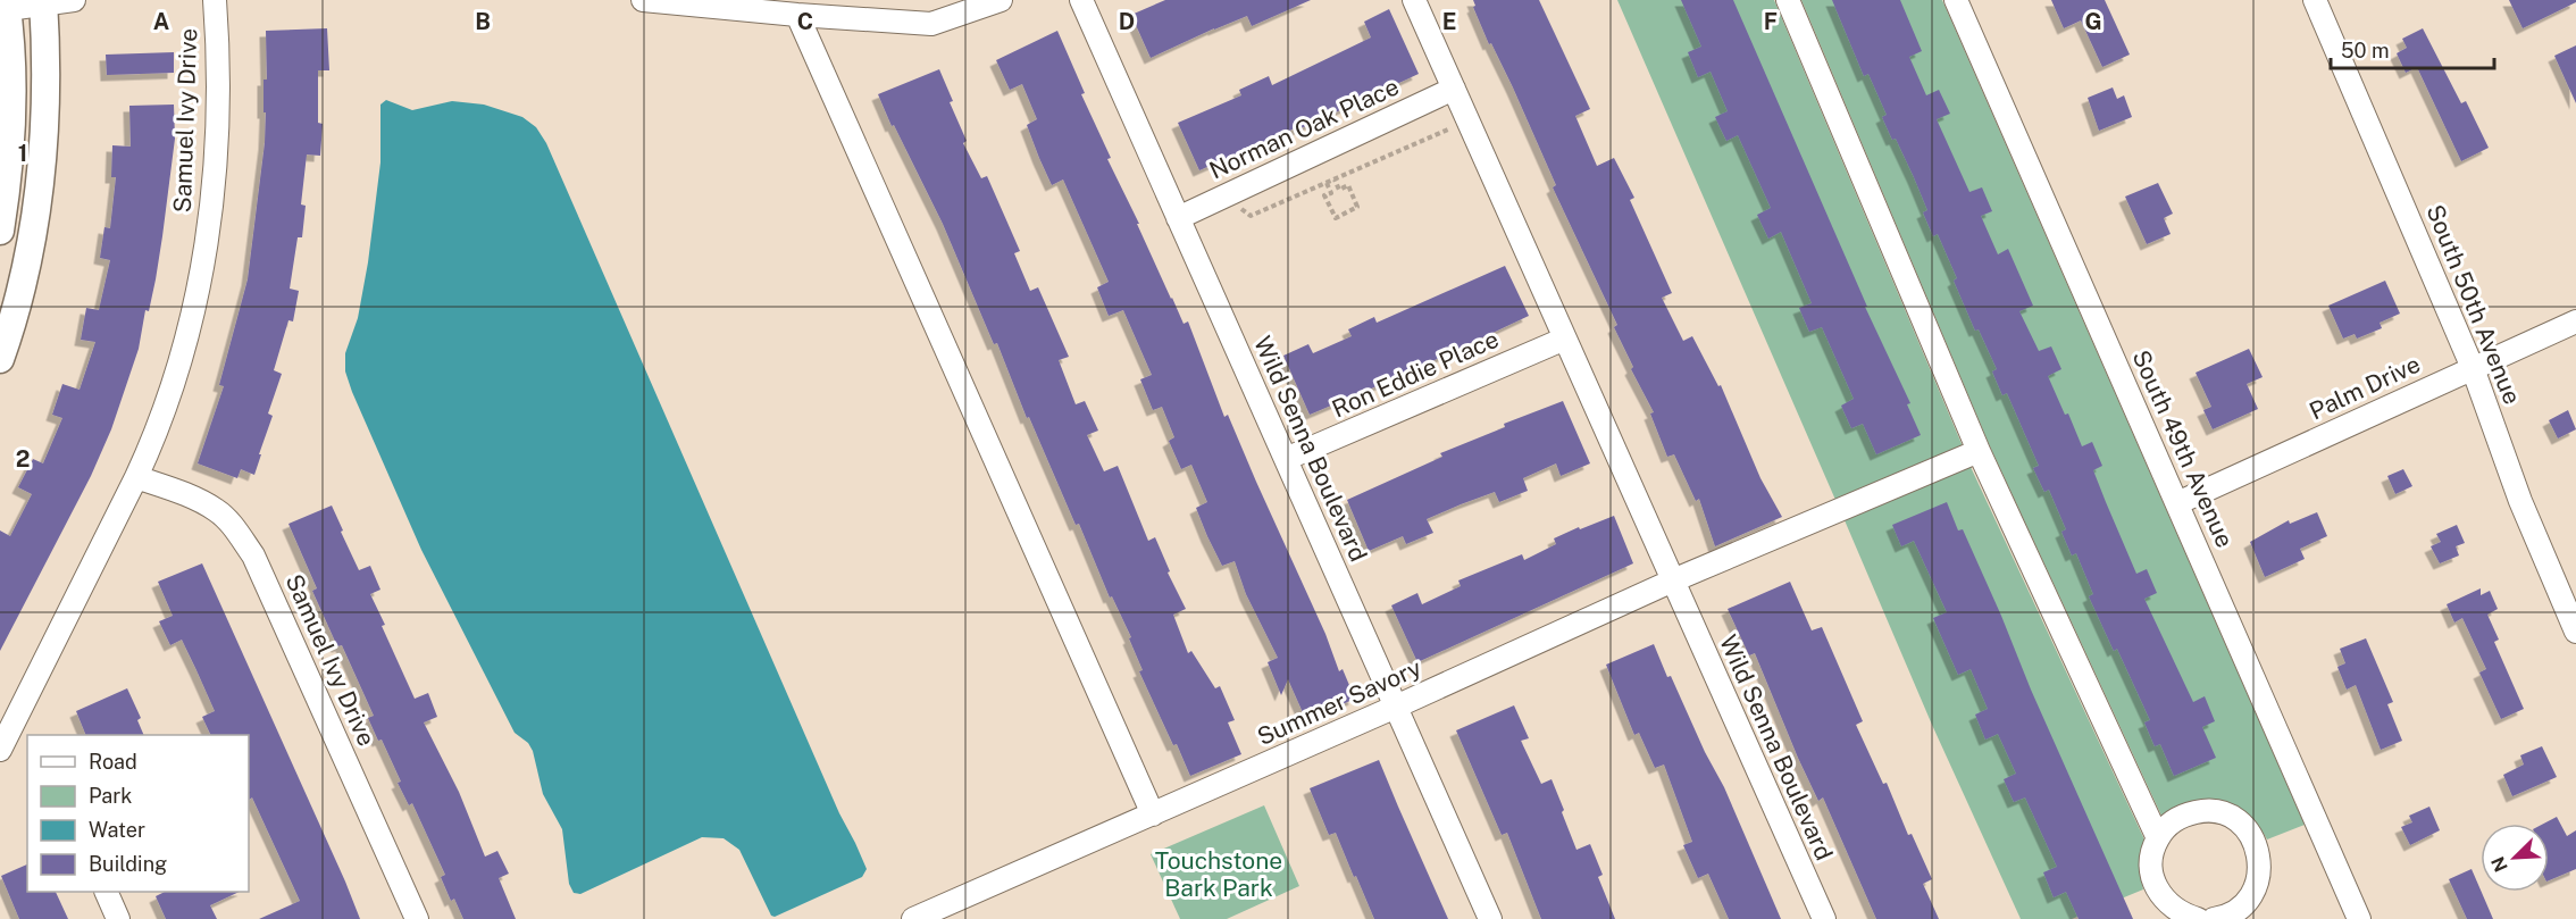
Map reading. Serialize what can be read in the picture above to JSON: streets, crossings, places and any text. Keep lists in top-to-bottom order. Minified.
{"streets":{"street":["Samuel Ivy Drive","Norman Oak Place","South 50th Avenue","Ron Eddie Place","Palm Drive","Wild Senna Boulevard","South 49th Avenue","Summer Savory"]},"crossings":[["Norman Oak Place","Wild Senna Boulevard"],["South 50th Avenue","Palm Drive"],["Ron Eddie Place","Wild Senna Boulevard"],["Palm Drive","South 49th Avenue"],["Wild Senna Boulevard","Summer Savory"]],"parks":["Touchstone Bark Park"],"legend":["Road","Park","Water","Building"],"scale_bar":"50 m","north":"bottom left","grid":{"columns":["A","B","C","D","E","F","G"],"rows":["1","2"]}}
